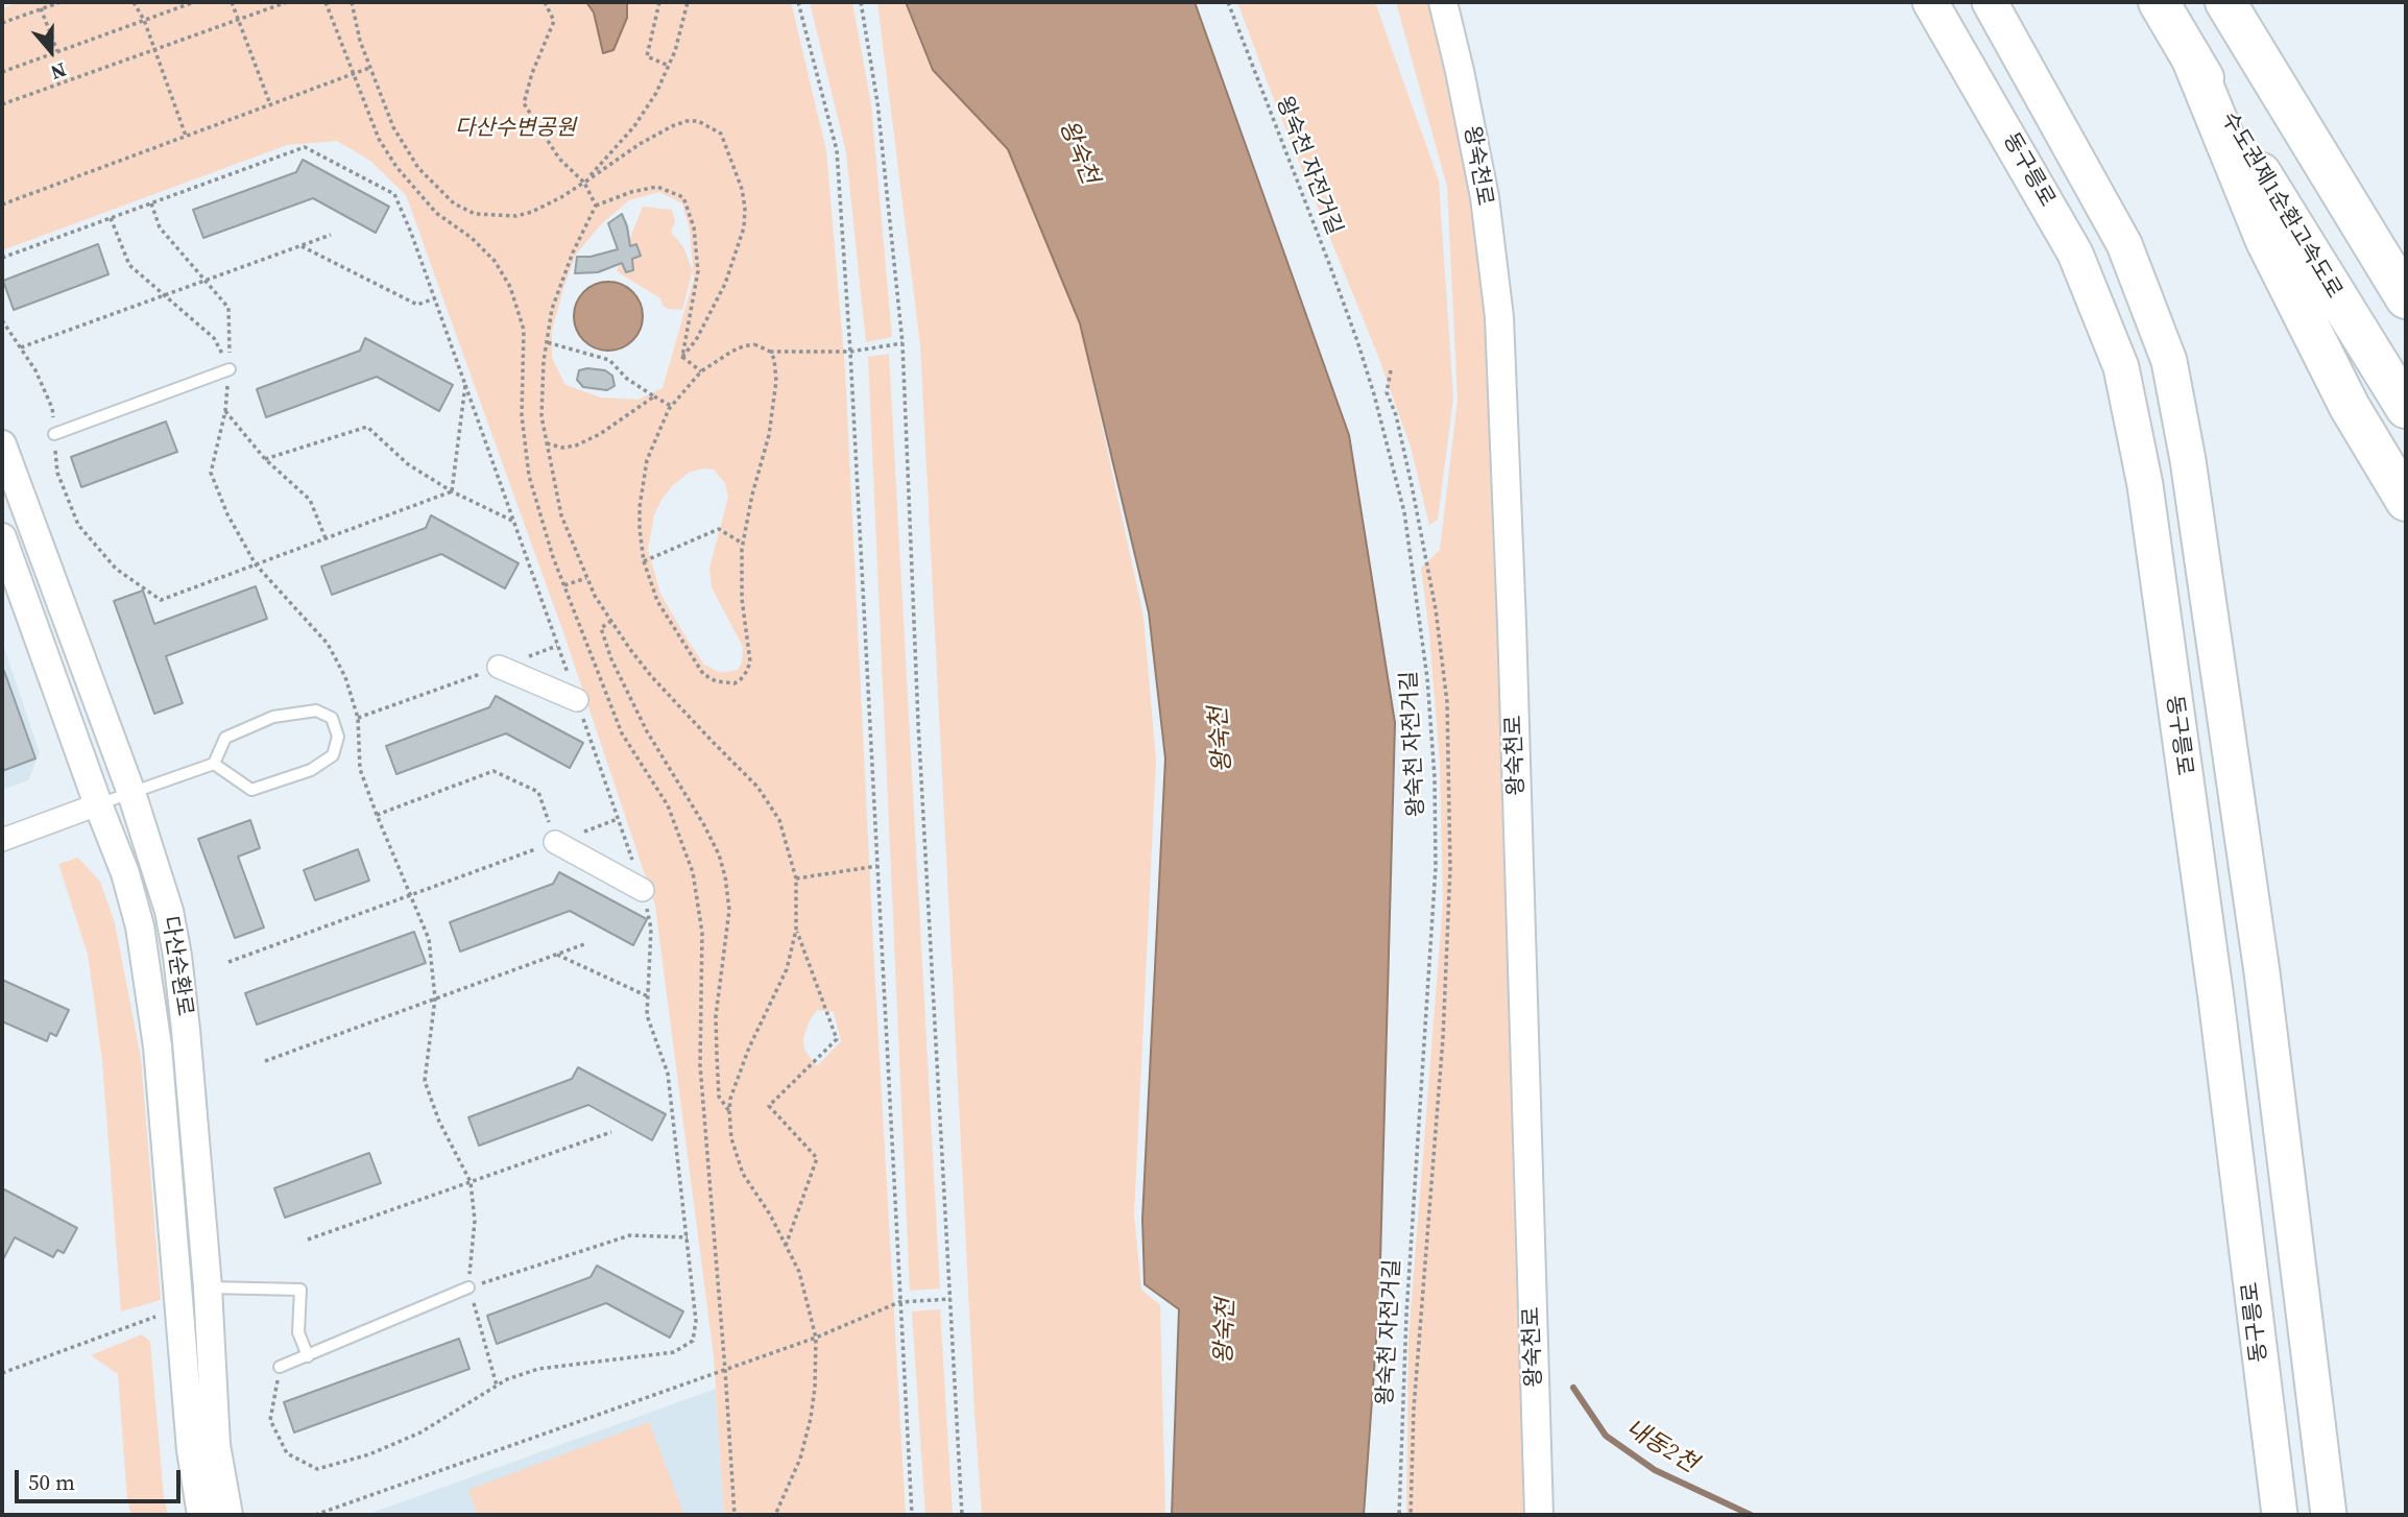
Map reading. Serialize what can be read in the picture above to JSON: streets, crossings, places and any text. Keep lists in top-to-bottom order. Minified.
{"streets":{"highway":["수도권제1순환고속도로"],"main road":["동구릉로"],"street":["왕숙천로","다산순환로"],"path":["왕숙천 자전거길"]},"water":["왕숙천","내동2천"],"parks":["다산수변공원"],"scale_bar":"50 m","north":"bottom"}
